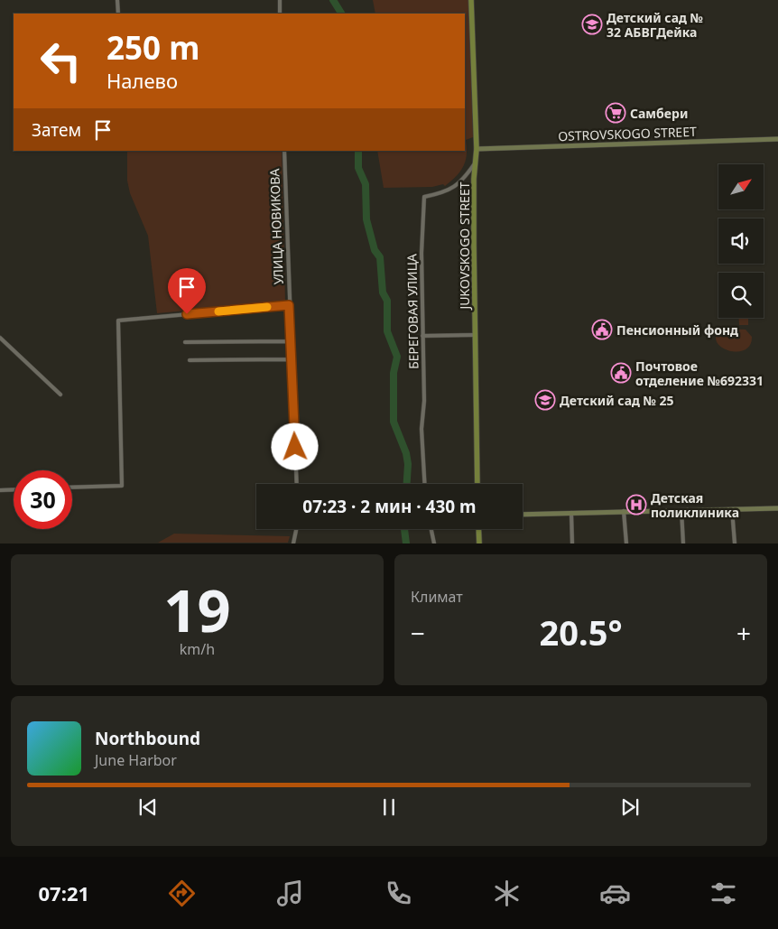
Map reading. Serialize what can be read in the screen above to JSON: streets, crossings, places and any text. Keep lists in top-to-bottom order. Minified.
{"streets":{"main road":["OSTROVSKOGO STREET","JUKOVSKOGO STREET"],"street":["УЛИЦА НОВИКОВА","БЕРЕГОВАЯ УЛИЦА"]},"crossings":[["OSTROVSKOGO STREET","JUKOVSKOGO STREET"],["JUKOVSKOGO STREET","БЕРЕГОВАЯ УЛИЦА"]],"places":{"school or university":["Детский сад № 32 АБВГДейка","Детский сад № 25"],"supermarket":["Самбери"],"public building":["Пенсионный фонд","Почтовое отделение №692331"],"hospital":["Детская поликлиника"]},"north":"top right","page":{"turn":["250 m","Налево"],"then":"Затем","limit":"30","trip":"07:23 · 2 мин · 430 m","tile":[["19","km/h"],"Климат"],"heat":["−","20.5°","+"],"song":["Northbound","June Harbor"],"tabs":"07:21"}}
